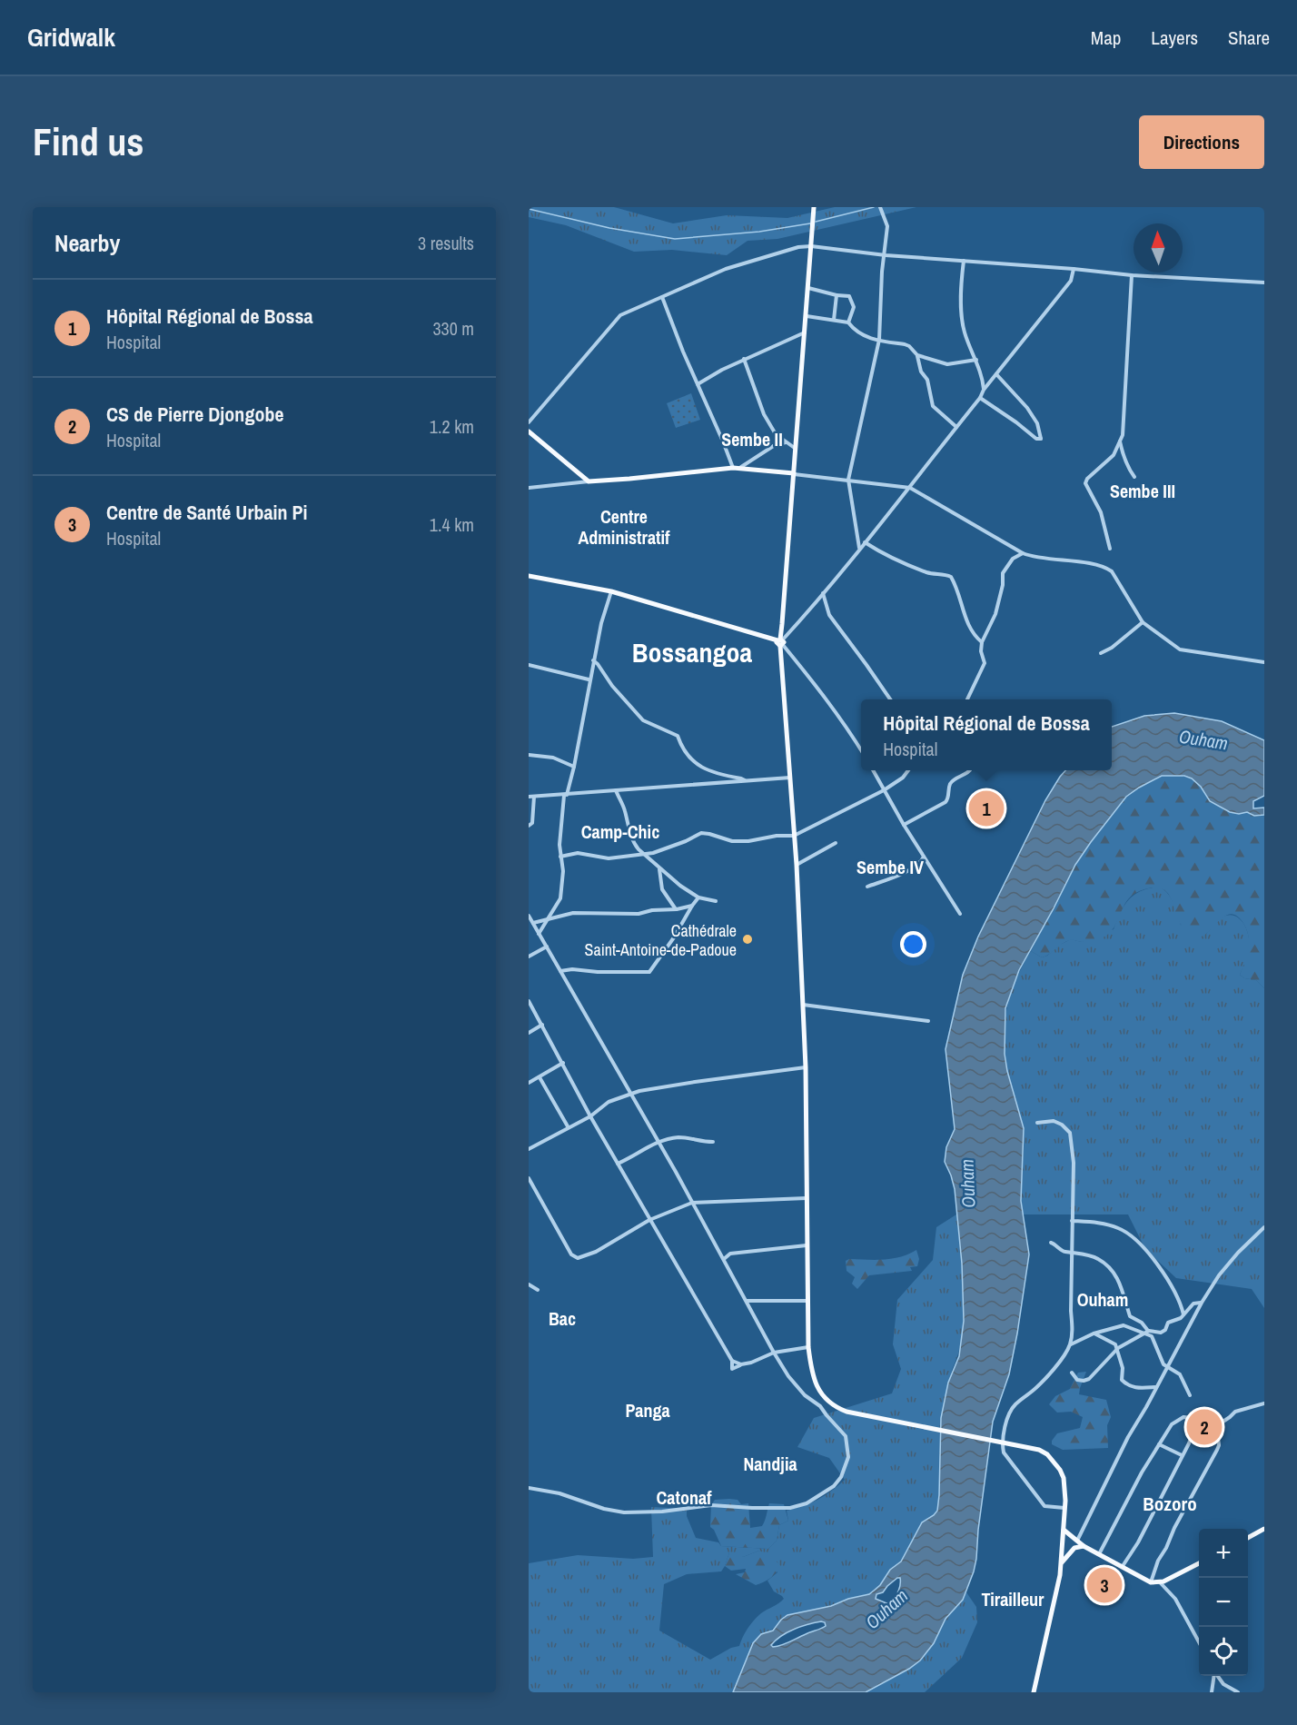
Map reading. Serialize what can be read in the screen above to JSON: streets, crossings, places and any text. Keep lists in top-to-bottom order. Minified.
{"districts":["Sembe II","Sembe III","Centre Administratif","Bossangoa","Camp-Chic","Sembe IV","Ouham","Bac","Panga","Nandjia","Catonaf","Bozoro","Tirailleur"],"water":["Ouham"],"places":["Cathédrale Saint-Antoine-de-Padoue"],"north":"top","page":{"header":"Gridwalk","nav":["Map","Layers","Share"],"buttons":"Directions","title":"Find us","heading":["Nearby","3 results"],"list":[{"mark":"1","name":"Hôpital Régional de Bossa","note":"Hospital","value":"330 m"},{"mark":"2","name":"CS de Pierre Djongobe","note":"Hospital","value":"1.2 km"},{"mark":"3","name":"Centre de Santé Urbain Pi","note":"Hospital","value":"1.4 km"}],"popup":["Hôpital Régional de Bossa","Hospital"],"pins":["1","2","3"],"map_buttons":["+","−"]}}
